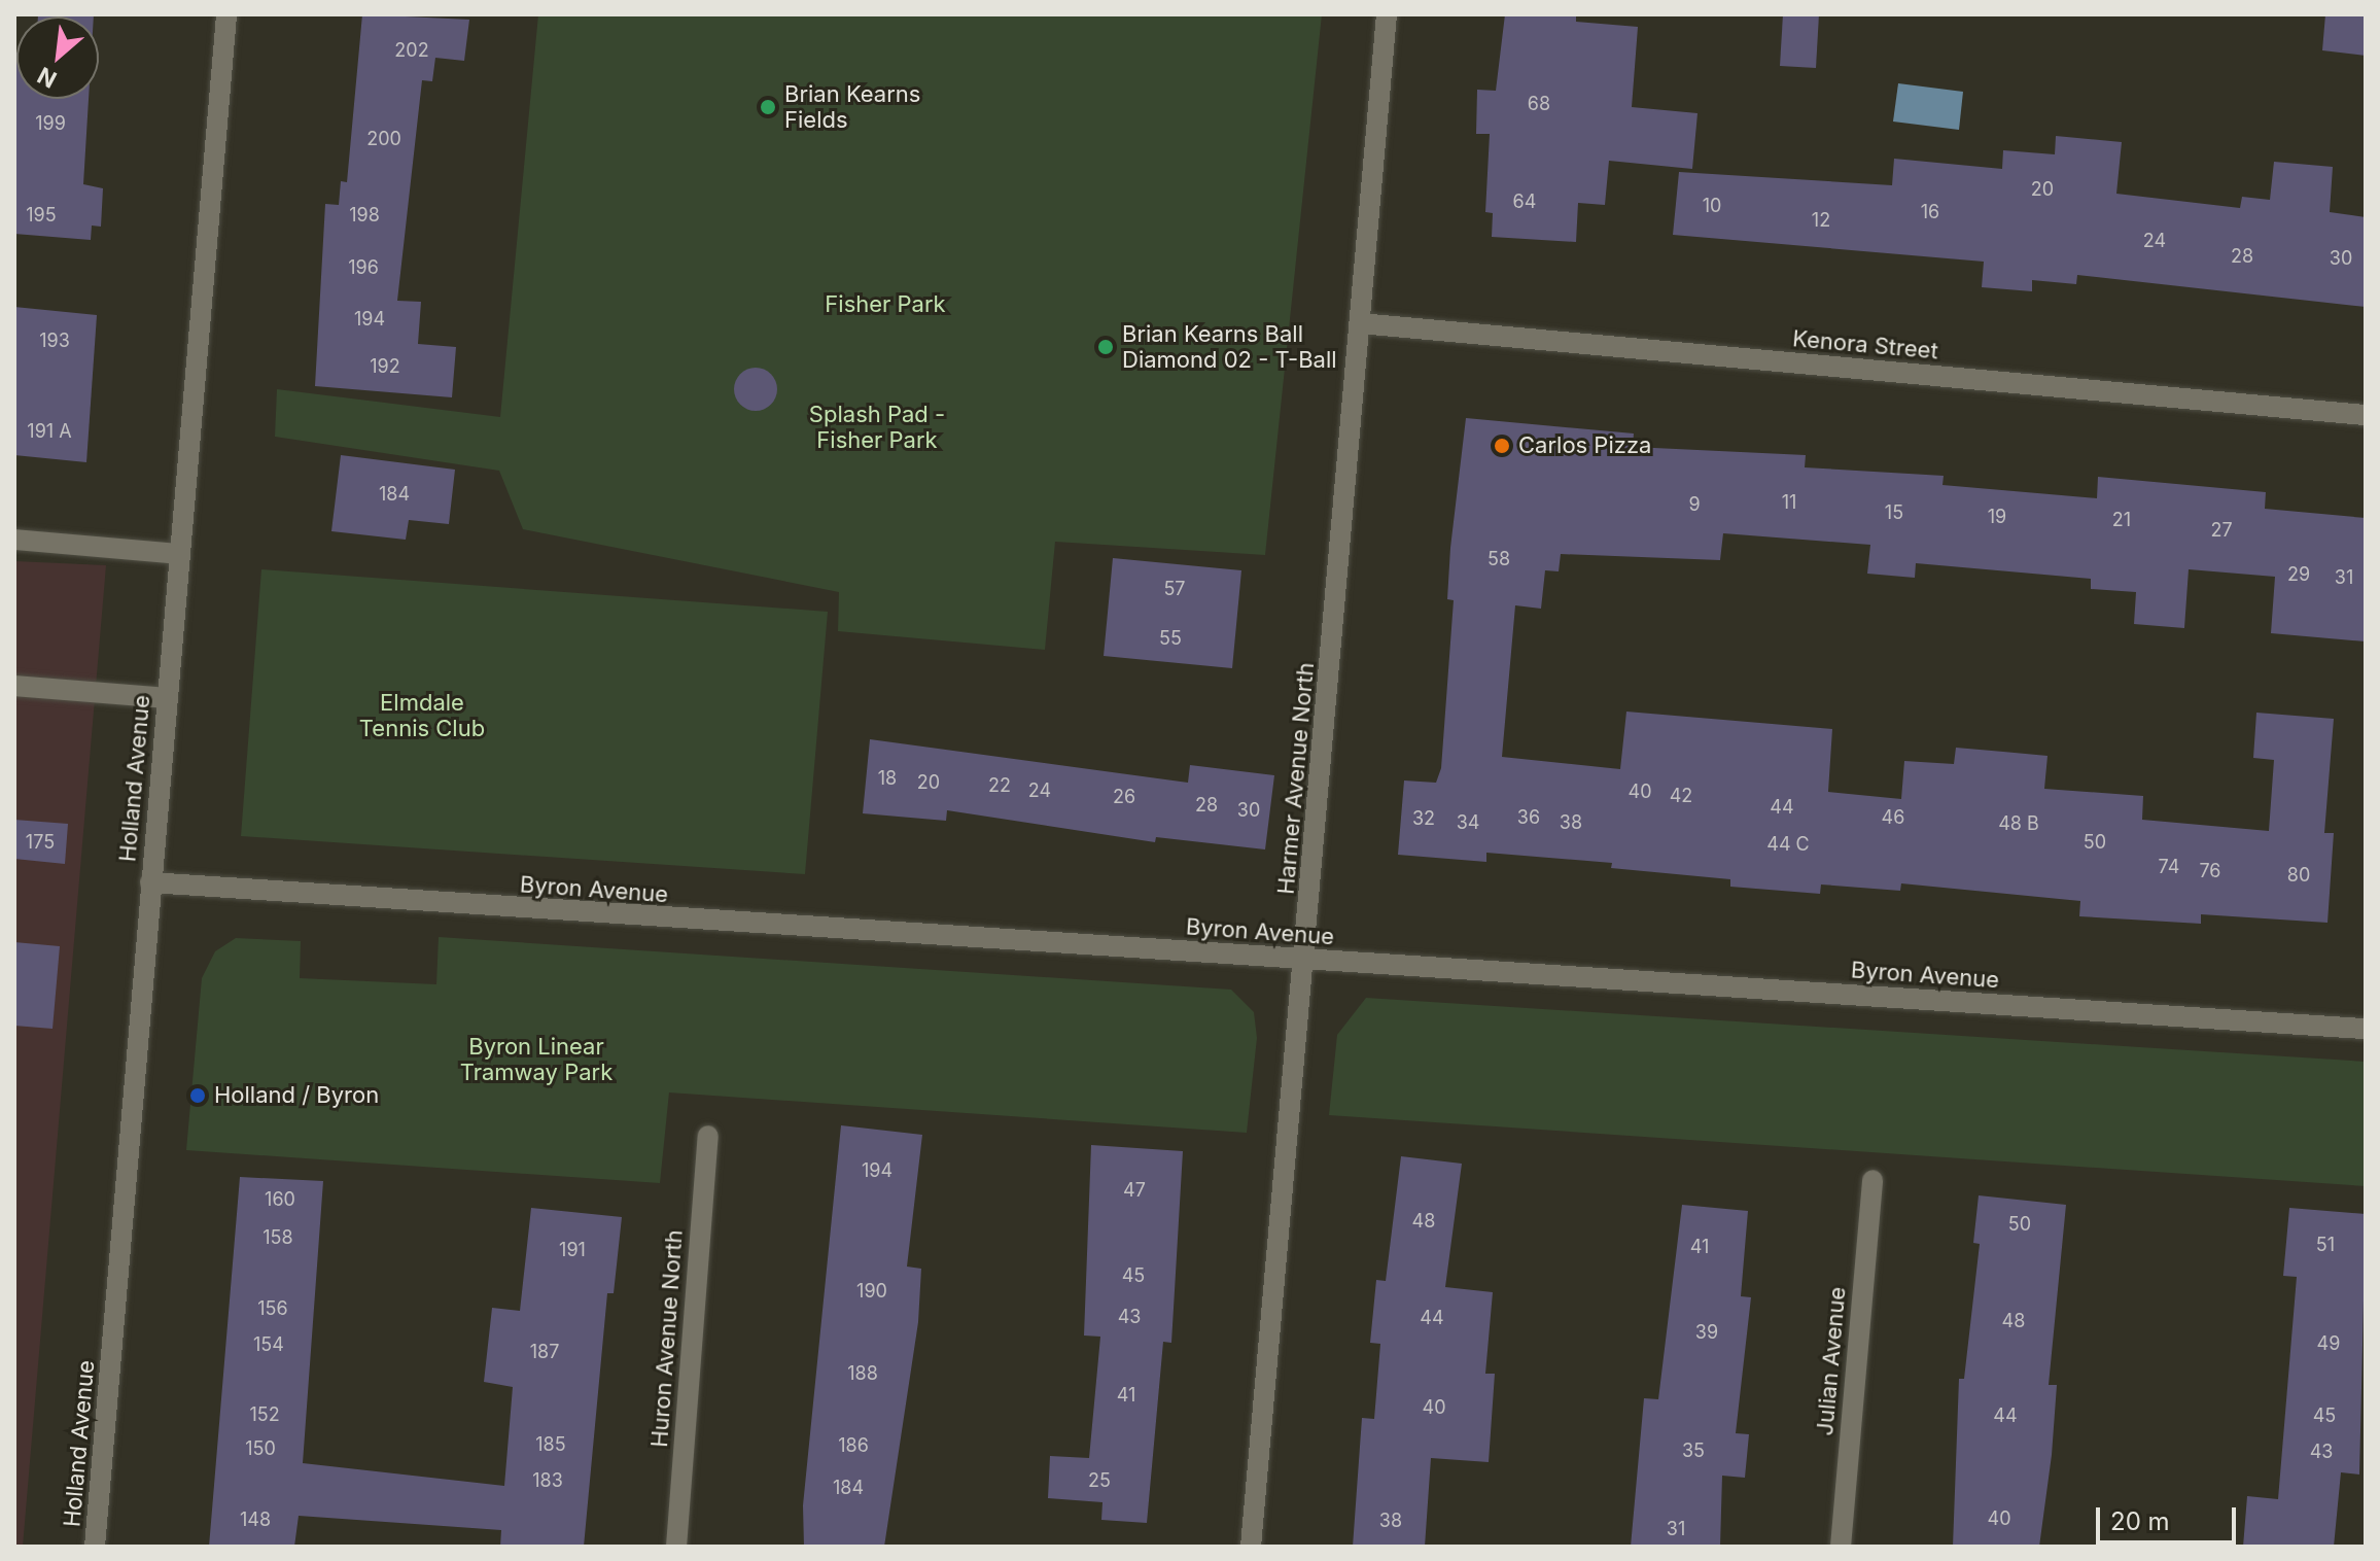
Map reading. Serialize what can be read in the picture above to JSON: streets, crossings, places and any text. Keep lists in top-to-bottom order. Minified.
{"streets":{"street":["Kenora Street","Holland Avenue","Harmer Avenue North","Byron Avenue","Huron Avenue North","Julian Avenue"]},"crossings":[["Kenora Street","Harmer Avenue North"],["Holland Avenue","Byron Avenue"],["Harmer Avenue North","Byron Avenue"]],"parks":["Fisher Park","Splash Pad - Fisher Park","Elmdale Tennis Club","Byron Linear Tramway Park"],"places":["Brian Kearns Fields","Brian Kearns Ball Diamond 02 - T-Ball","Carlos Pizza","Holland / Byron"],"house_numbers":["202","68","199","200","20","64","10","16","195","198","12","24","28","30","196","194","193","192","191 A","184","11","9","15","19","21","27","58","29","31","57","55","18","20","22","24","40","42","26","28","44","30","36","46","32","34","38","48 B","175","50","44 C","74","76","80","194","47","160","48","50","158","51","41","191","45","190","156","43","44","48","39","49","154","187","188","41","40","152","44","45","185","186","150","35","43","183","25","184","40","148","38","31"],"scale_bar":"20 m","north":"bottom left"}
